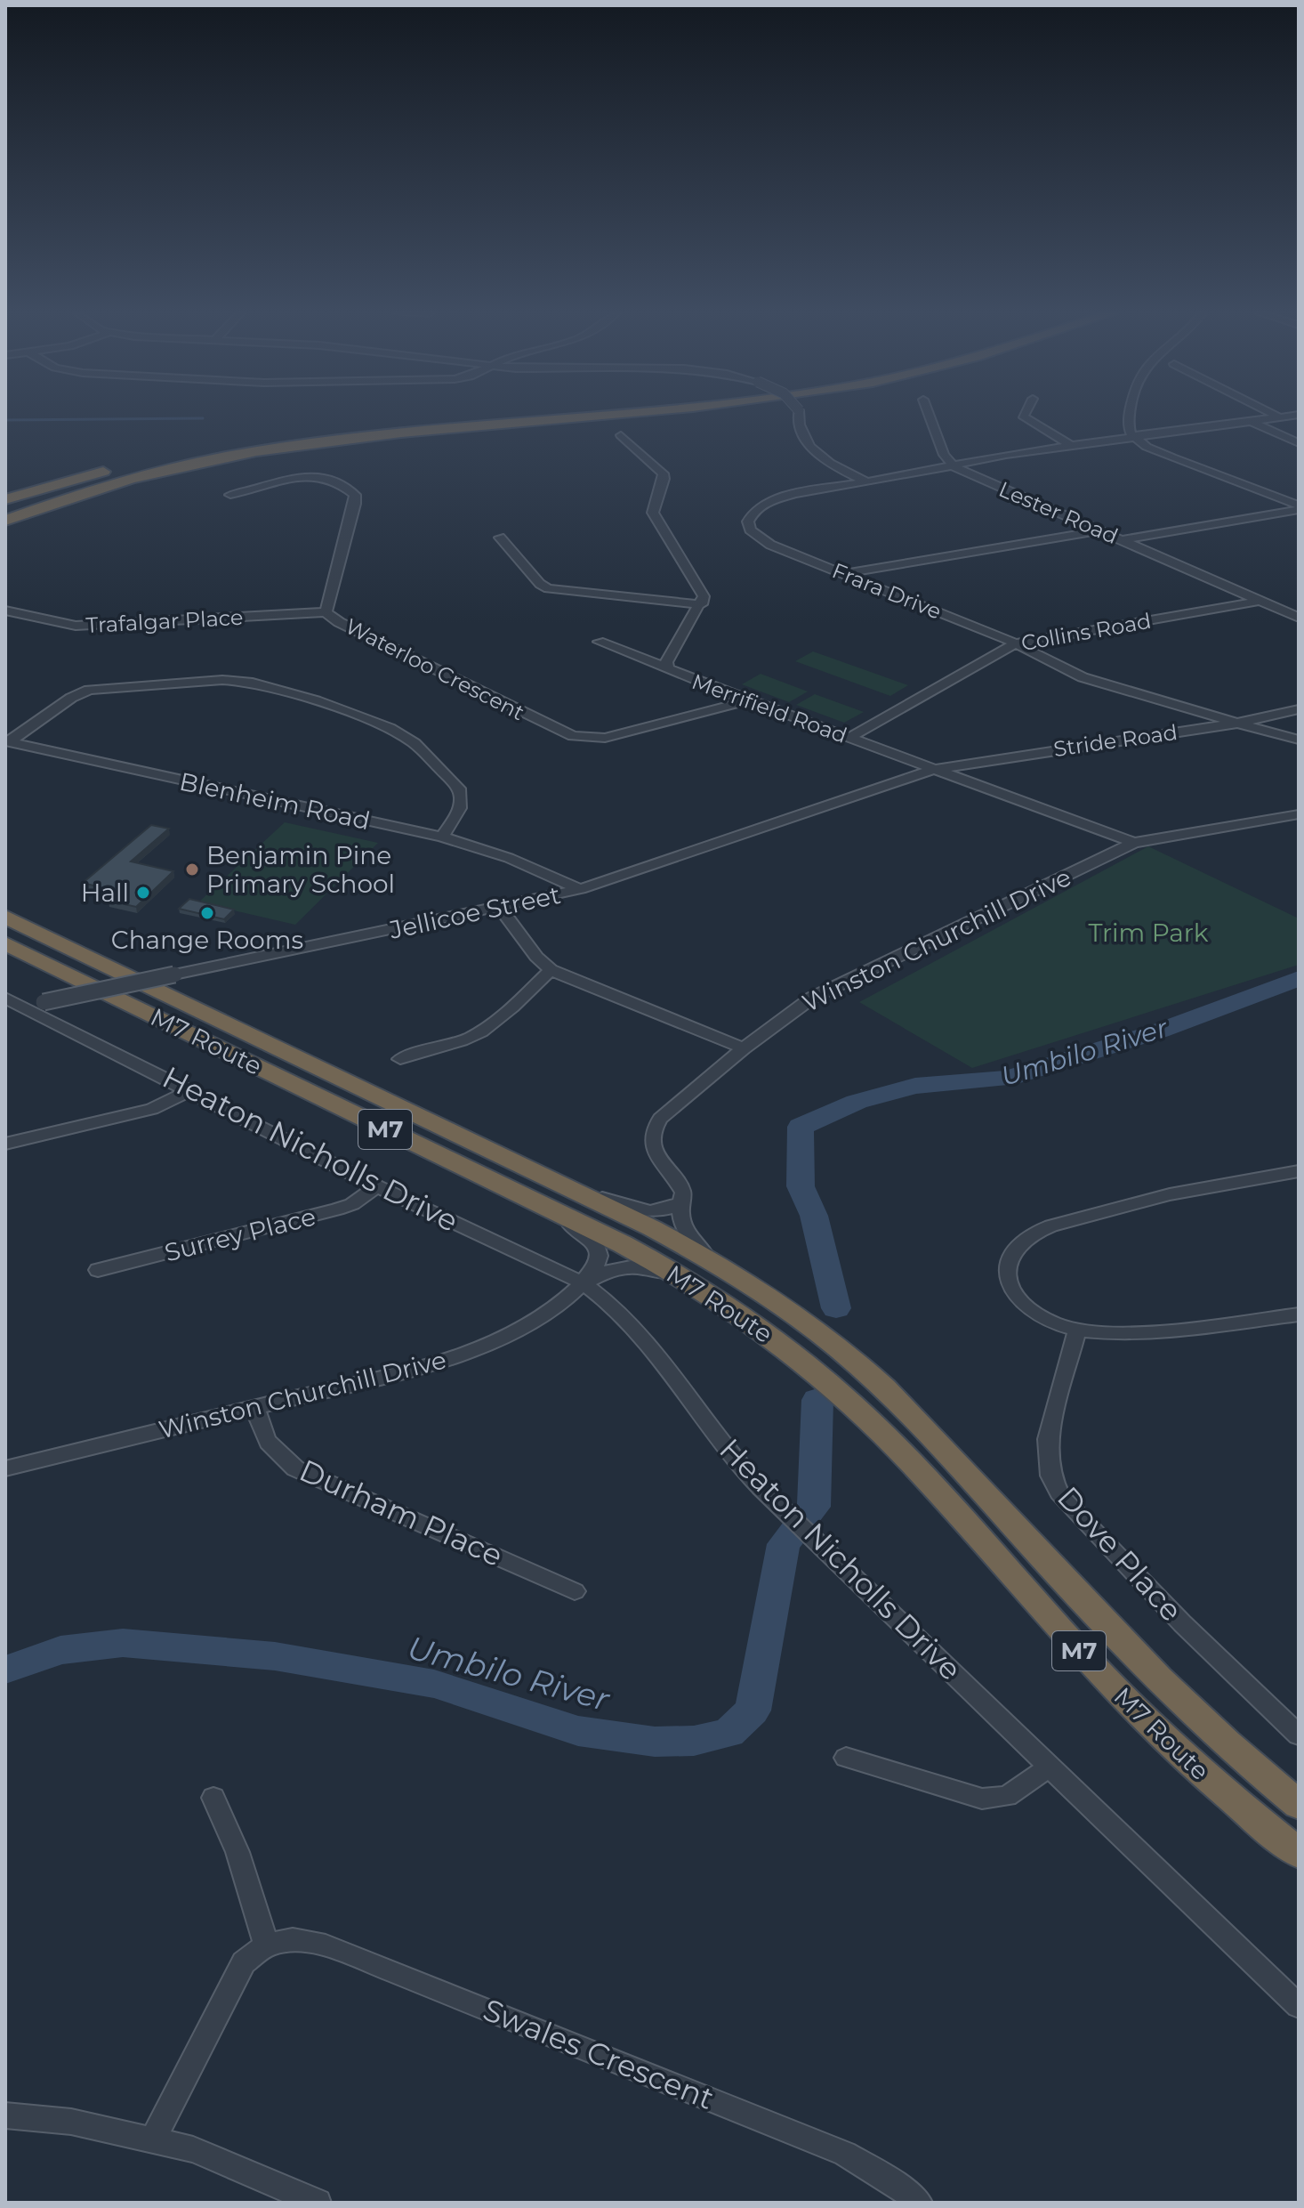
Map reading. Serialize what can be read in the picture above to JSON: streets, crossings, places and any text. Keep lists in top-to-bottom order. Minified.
{"streets":{"highway":["M7 Route","M7"],"street":["Lester Road","Frara Drive","Trafalgar Place","Collins Road","Waterloo Crescent","Merrifield Road","Stride Road","Blenheim Road","Jellicoe Street","Winston Churchill Drive","Heaton Nicholls Drive","Surrey Place","Durham Place","Dove Place","Swales Crescent"]},"crossings":[["Lester Road","Collins Road"],["Frara Drive","Collins Road"],["Frara Drive","Stride Road"],["Trafalgar Place","Waterloo Crescent"],["Collins Road","Merrifield Road"],["Waterloo Crescent","Merrifield Road"],["Merrifield Road","Stride Road"],["Merrifield Road","Jellicoe Street"],["Merrifield Road","Winston Churchill Drive"],["Stride Road","Jellicoe Street"],["Blenheim Road","Jellicoe Street"],["Jellicoe Street","Heaton Nicholls Drive"],["Winston Churchill Drive","Heaton Nicholls Drive"],["Winston Churchill Drive","Durham Place"],["Heaton Nicholls Drive","Surrey Place"]],"water":["Umbilo River"],"parks":["Trim Park"],"places":["Benjamin Pine Primary School","Hall","Change Rooms"]}
